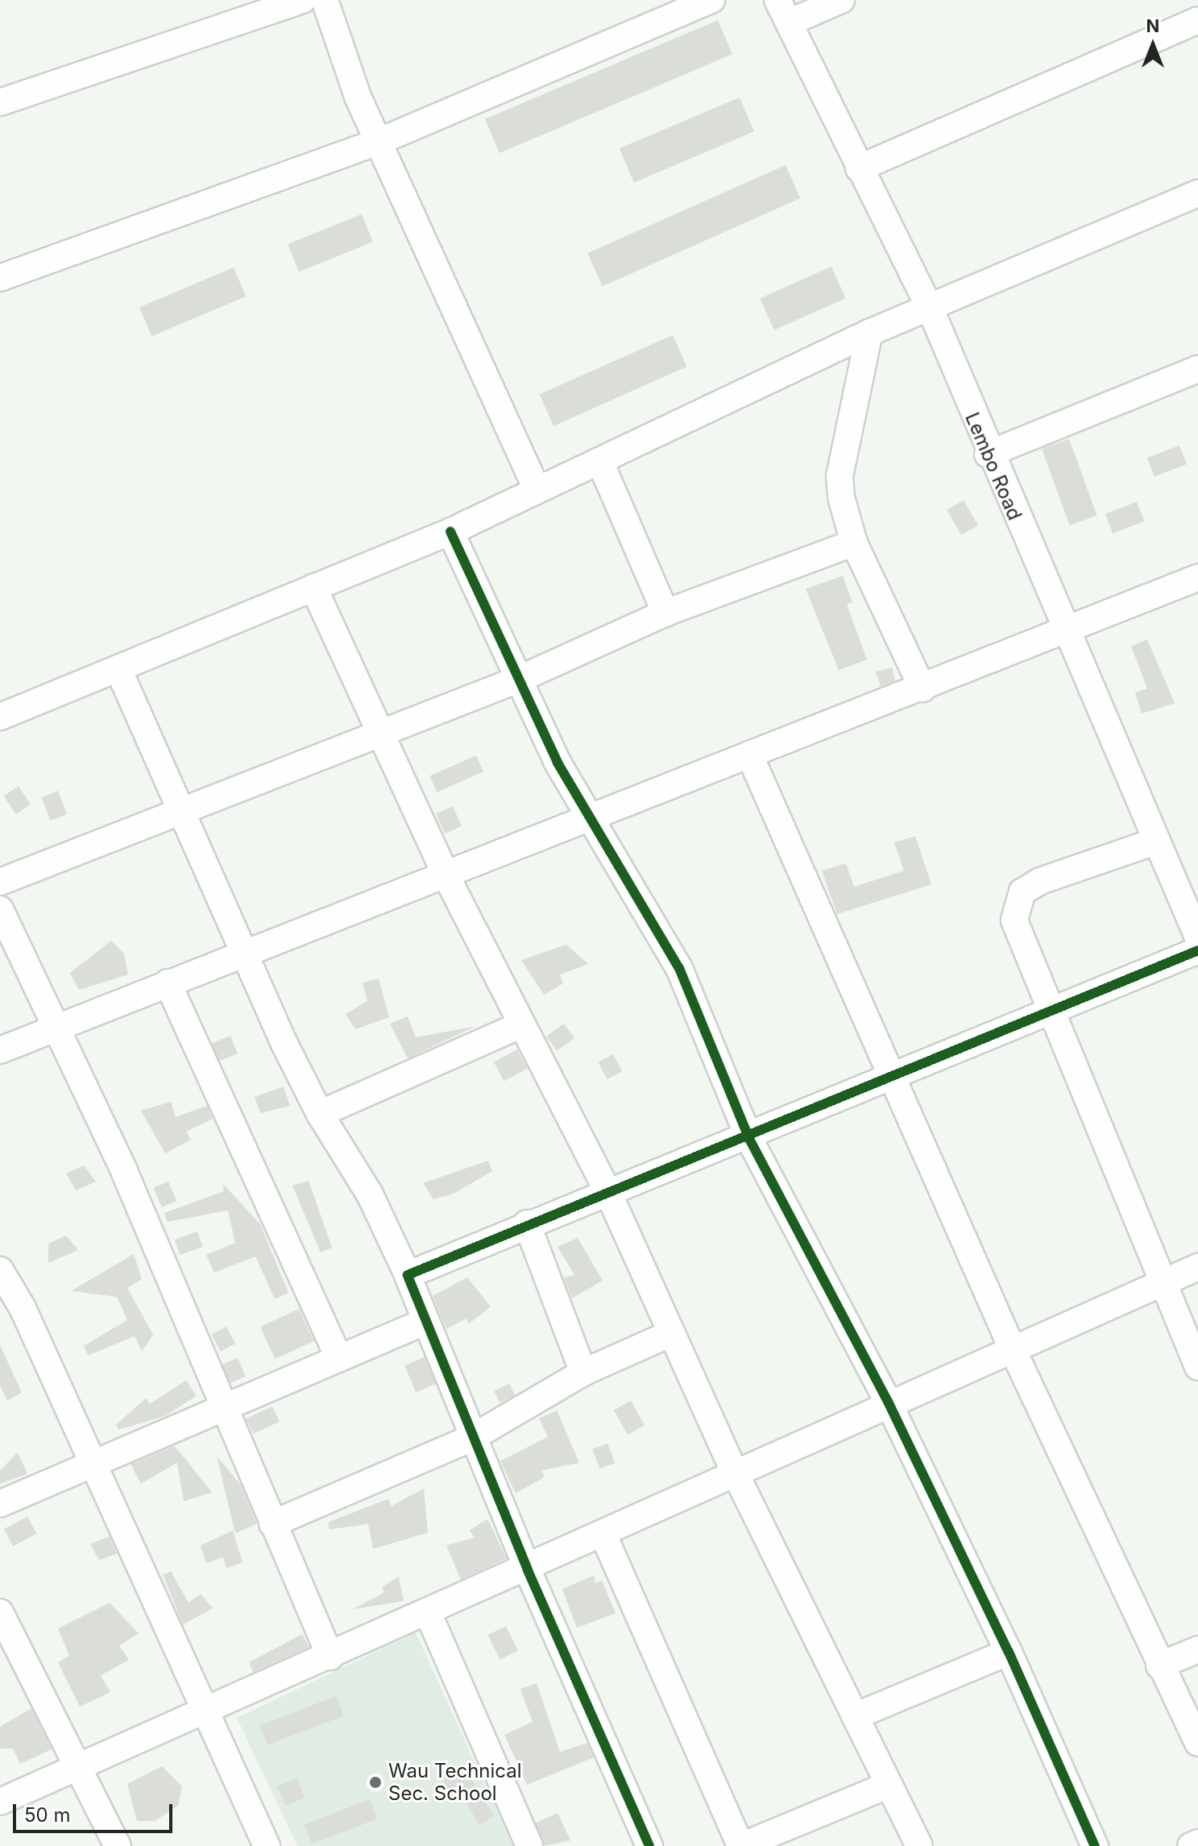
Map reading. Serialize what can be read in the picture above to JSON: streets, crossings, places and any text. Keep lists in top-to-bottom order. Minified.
{"streets":{"street":["Lembo Road"]},"places":["Wau Technical Sec. School"],"scale_bar":"50 m","north":"top"}
